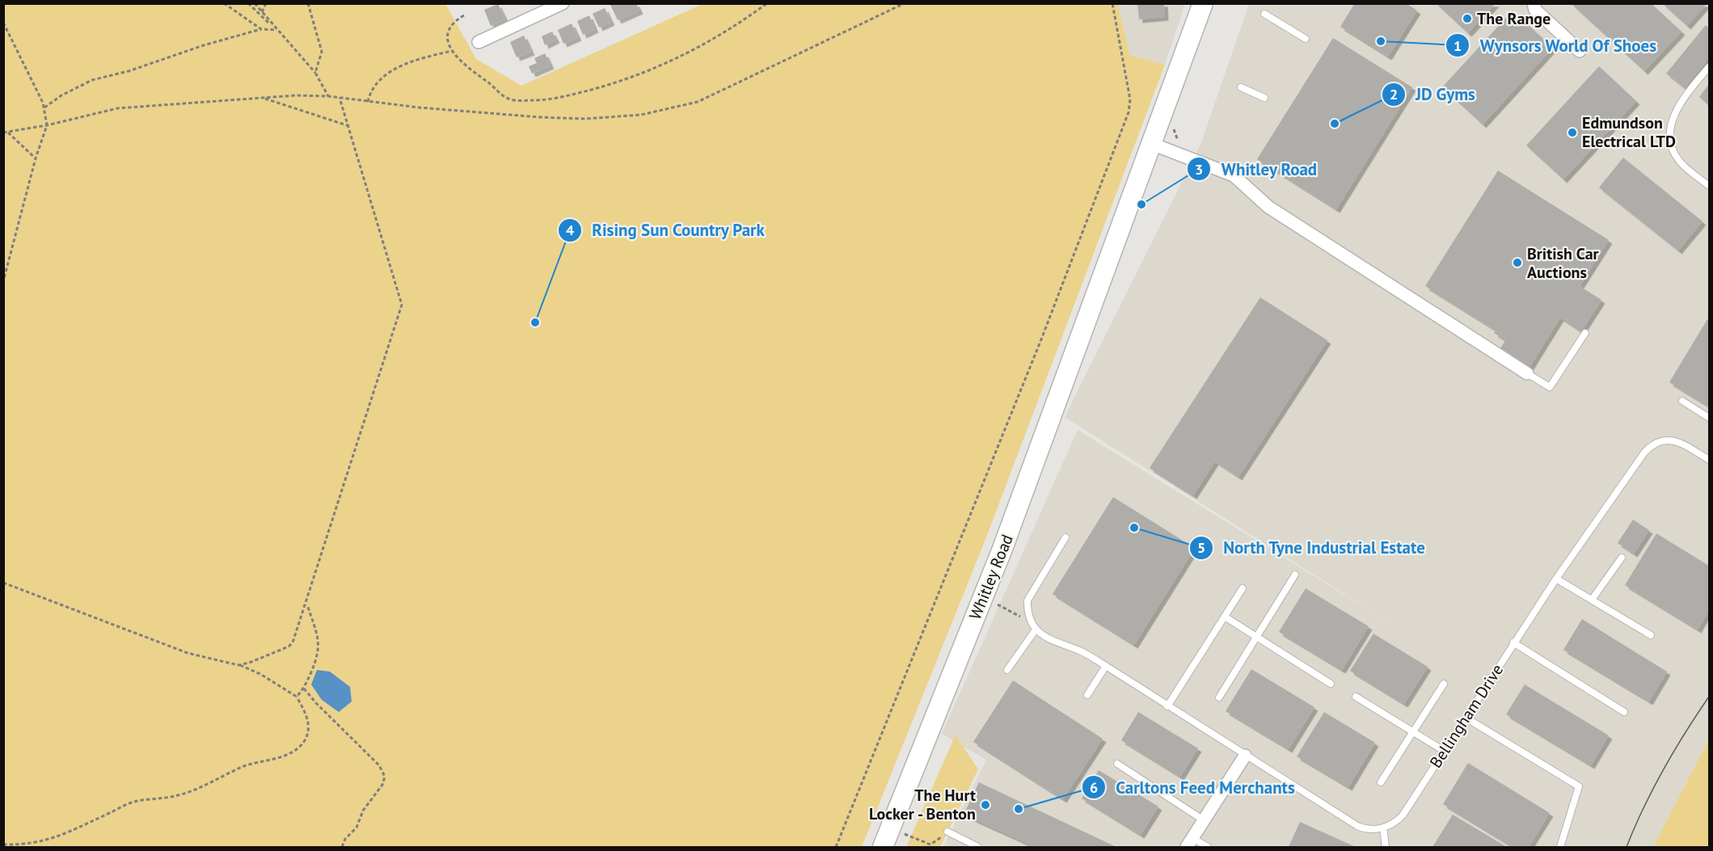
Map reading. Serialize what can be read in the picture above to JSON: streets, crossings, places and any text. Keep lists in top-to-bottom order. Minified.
{"streets":{"main road":["Whitley Road"],"lane":["Bellingham Drive"]},"places":["The Range","Wynsors World Of Shoes","JD Gyms","Edmundson Electrical LTD","Whitley Road","British Car Auctions","Rising Sun Country Park","North Tyne Industrial Estate","The Hurt Locker - Benton","Carltons Feed Merchants"]}
